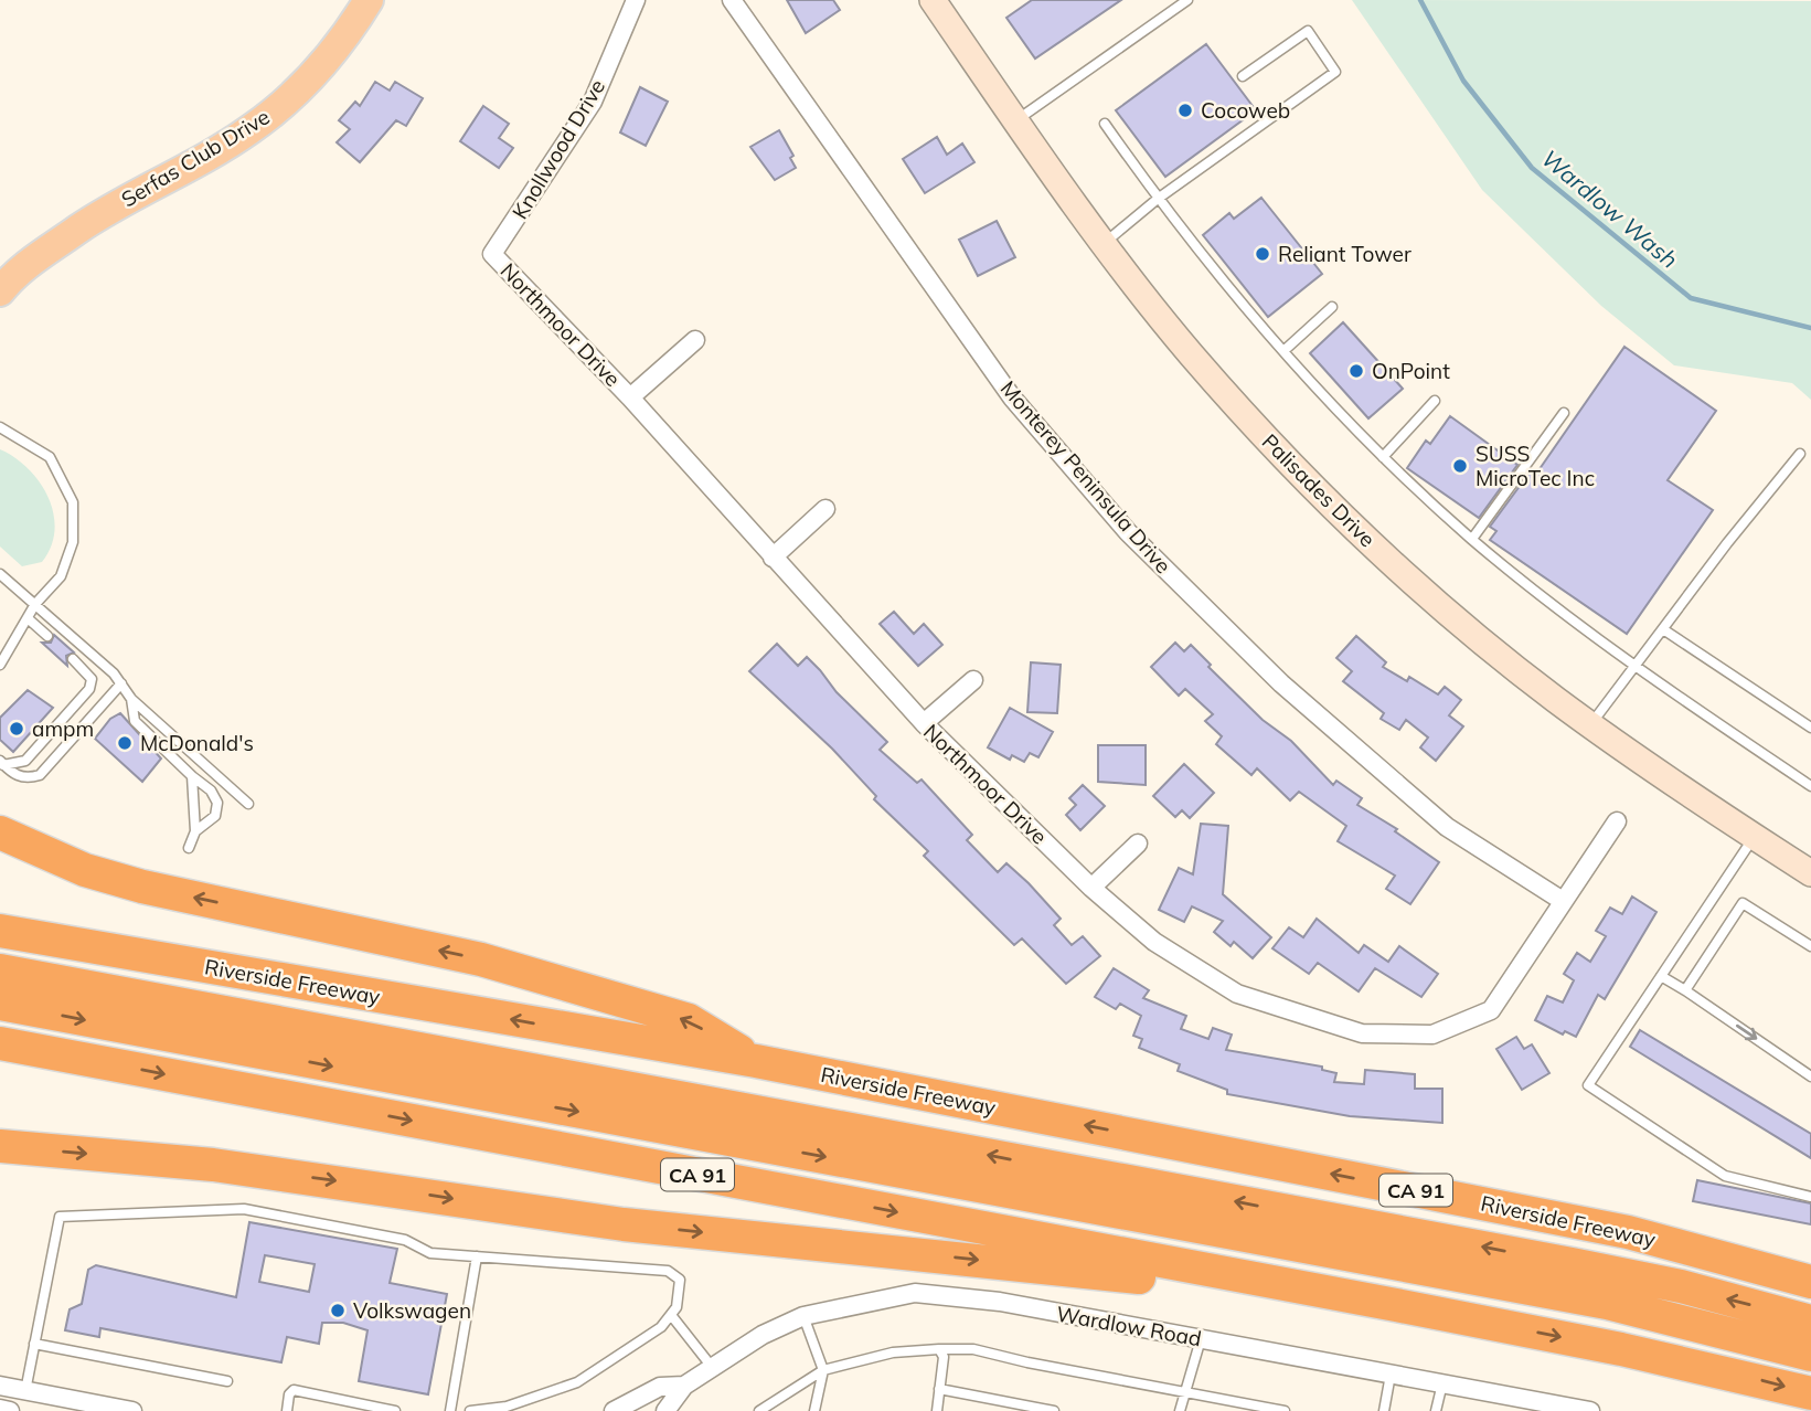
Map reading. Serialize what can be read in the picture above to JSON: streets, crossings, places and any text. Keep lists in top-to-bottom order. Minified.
{"streets":{"highway":["Riverside Freeway","CA 91"],"main road":["Serfas Club Drive"],"street":["Knollwood Drive","Northmoor Drive","Monterey Peninsula Drive","Palisades Drive","Wardlow Road"]},"crossings":[["Knollwood Drive","Northmoor Drive"],["Northmoor Drive","Monterey Peninsula Drive"]],"water":["Wardlow Wash"],"places":["Cocoweb","Reliant Tower","OnPoint","SUSS MicroTec Inc","ampm","McDonald's","Volkswagen"]}
